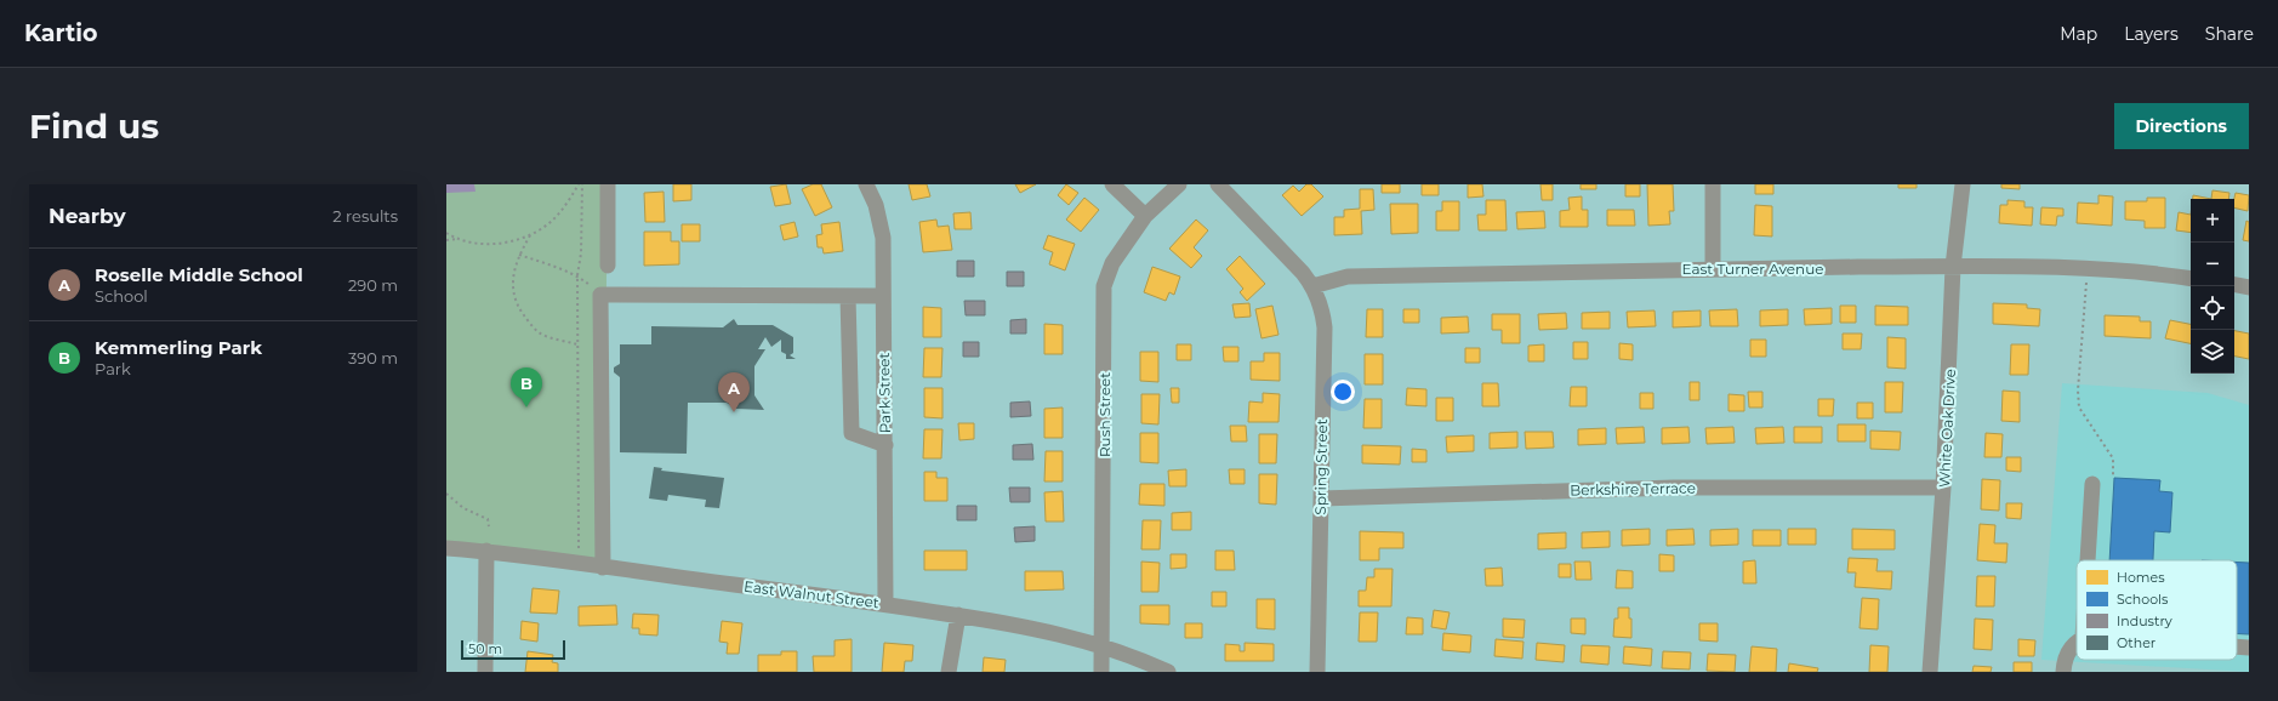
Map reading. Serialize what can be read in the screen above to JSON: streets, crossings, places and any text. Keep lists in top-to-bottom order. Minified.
{"streets":{"street":["East Turner Avenue","Park Street","Rush Street","White Oak Drive","Spring Street","Berkshire Terrace","East Walnut Street"]},"crossings":[["East Turner Avenue","White Oak Drive"],["East Turner Avenue","Spring Street"],["Park Street","East Walnut Street"],["Rush Street","East Walnut Street"],["White Oak Drive","Berkshire Terrace"],["Spring Street","Berkshire Terrace"]],"legend":["Homes","Schools","Industry","Other"],"scale_bar":"50 m","page":{"header":"Kartio","nav":["Map","Layers","Share"],"buttons":"Directions","title":"Find us","heading":["Nearby","2 results"],"map_buttons":["+","−"],"list":[{"mark":"A","name":"Roselle Middle School","note":"School","value":"290 m"},{"mark":"B","name":"Kemmerling Park","note":"Park","value":"390 m"}],"pins":["B","A"],"scale":"50 m"}}
